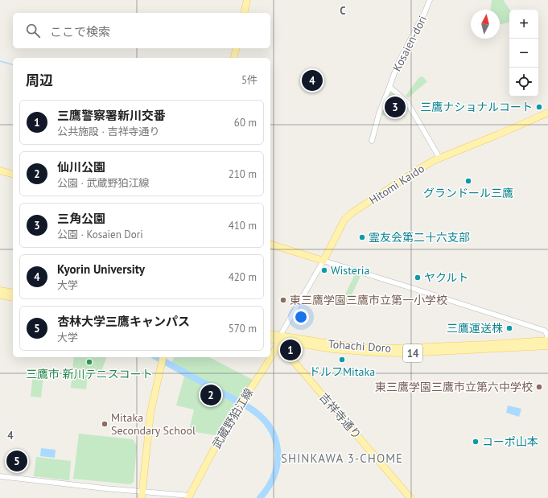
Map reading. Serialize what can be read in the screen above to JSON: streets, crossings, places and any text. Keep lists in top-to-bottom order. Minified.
{"streets":{"main road":["Hitomi Kaido","Tohachi Doro","14","吉祥寺通り","武蔵野狛江線"],"street":["Kosaien-dori"]},"crossings":[["Tohachi Doro","吉祥寺通り"],["Tohachi Doro","武蔵野狛江線"],["吉祥寺通り","武蔵野狛江線"]],"districts":["SHINKAWA 3-CHOME"],"places":["三鷹ナショナルコート","グランドール三鷹","霊友会第二十六支部","Wisteria","ヤクルト","東三鷹学園三鷹市立第一小学校","三鷹運送株","ドルフMitaka","三鷹市 新川テニスコート","東三鷹学園三鷹市立第六中学校","Mitaka Secondary School","コーポ山本"],"north":"top","page":{"map_buttons":["+","−"],"search":"ここで検索","heading":["周辺","5件"],"pins":["4","3","1","2","5"],"list":[{"mark":"1","name":"三鷹警察署新川交番","note":"公共施設 · 吉祥寺通り","value":"60 m"},{"mark":"2","name":"仙川公園","note":"公園 · 武蔵野狛江線","value":"210 m"},{"mark":"3","name":"三角公園","note":"公園 · Kosaien Dori","value":"410 m"},{"mark":"4","name":"Kyorin University","note":"大学","value":"420 m"},{"mark":"5","name":"杏林大学三鷹キャンパス","note":"大学","value":"570 m"}]},"grid":{"columns":["C"],"rows":["4"]}}
